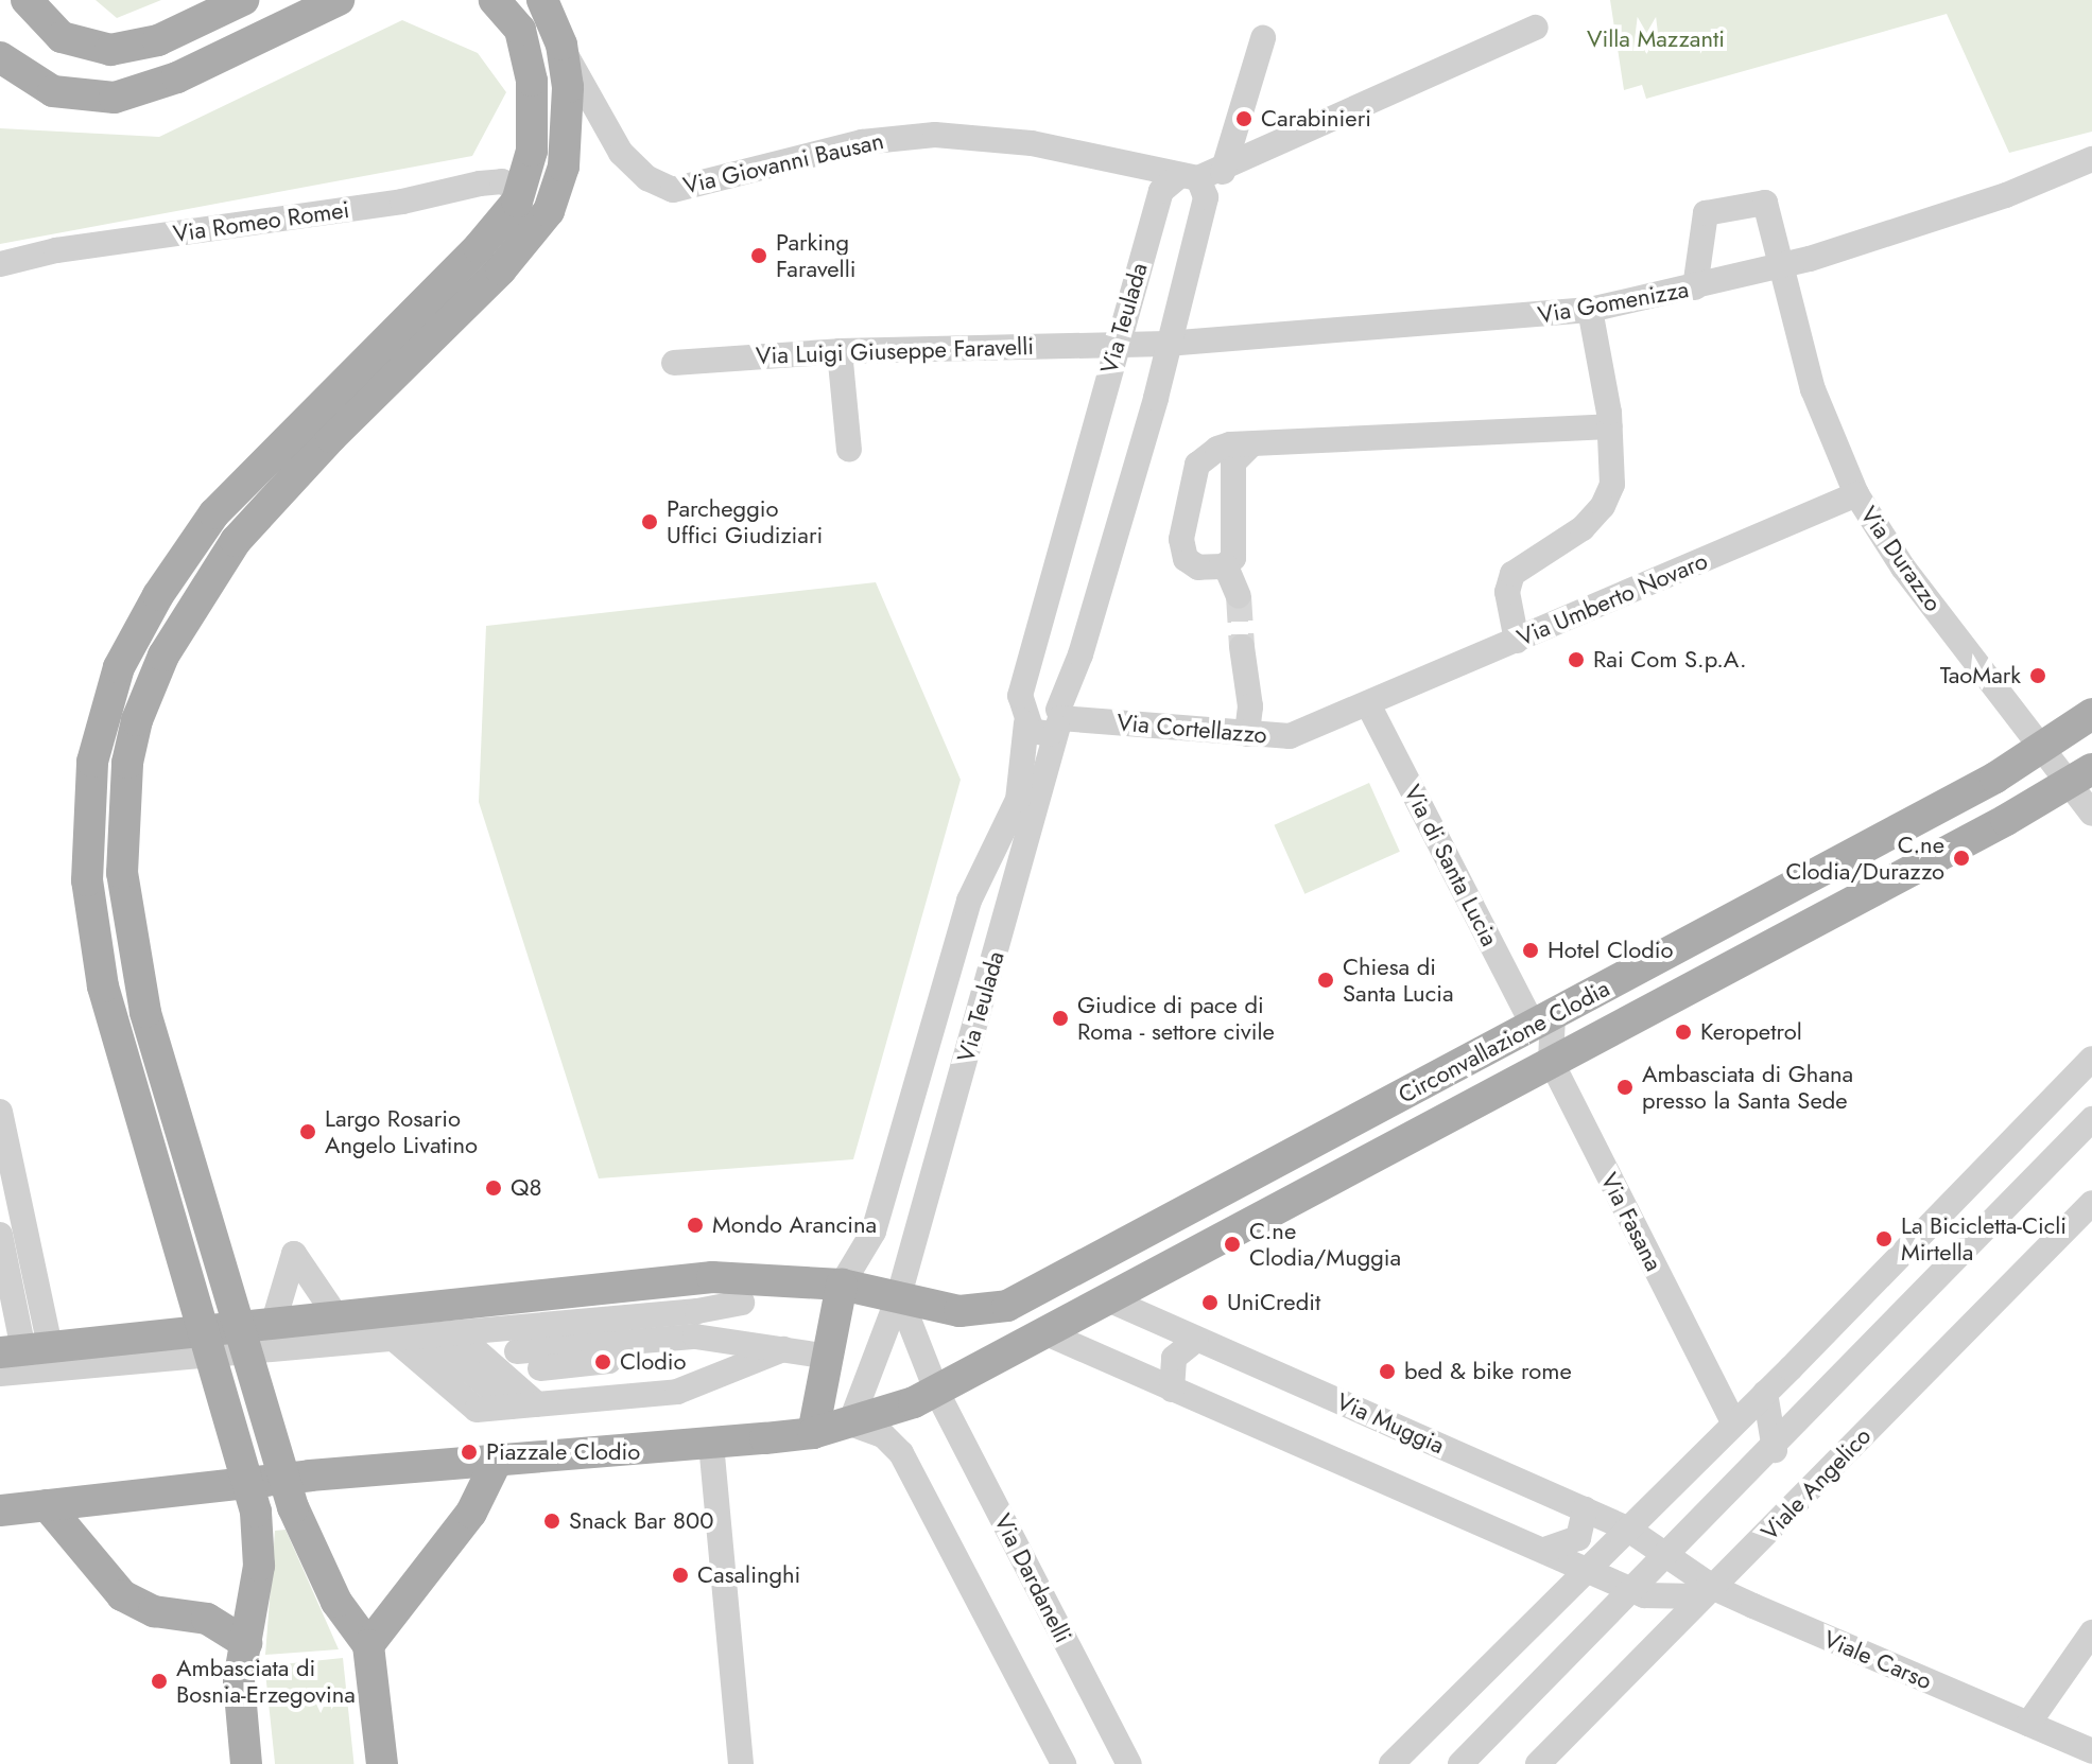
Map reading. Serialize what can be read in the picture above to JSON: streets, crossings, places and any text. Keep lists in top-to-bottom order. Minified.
{"streets":{"main road":["Circonvallazione Clodia"],"street":["Via Giovanni Bausan","Via Romeo Romei","Via Gomenizza","Via Teulada","Via Luigi Giuseppe Faravelli","Via Durazzo","Via Umberto Novaro","Via Cortellazzo","Via di Santa Lucia","Via Fasana","Via Muggia","Viale Angelico","Via Dardanelli","Viale Carso"]},"crossings":[["Via Giovanni Bausan","Via Teulada"],["Via Gomenizza","Via Teulada"],["Via Gomenizza","Via Luigi Giuseppe Faravelli"],["Via Gomenizza","Via Durazzo"],["Via Teulada","Via Luigi Giuseppe Faravelli"],["Via Teulada","Via Cortellazzo"],["Via Teulada","Circonvallazione Clodia"],["Via Durazzo","Via Umberto Novaro"],["Via Durazzo","Circonvallazione Clodia"],["Via Umberto Novaro","Via Cortellazzo"],["Via Umberto Novaro","Via di Santa Lucia"],["Via Cortellazzo","Via di Santa Lucia"],["Via di Santa Lucia","Circonvallazione Clodia"],["Via di Santa Lucia","Via Fasana"],["Circonvallazione Clodia","Via Fasana"],["Circonvallazione Clodia","Via Muggia"],["Circonvallazione Clodia","Via Dardanelli"],["Via Muggia","Viale Carso"],["Viale Angelico","Viale Carso"]],"parks":["Villa Mazzanti"],"places":["Carabinieri","Parking Faravelli","Parcheggio Uffici Giudiziari","Rai Com S.p.A.","TaoMark","C.ne Clodia/Durazzo","Hotel Clodio","Chiesa di Santa Lucia","Giudice di pace di Roma - settore civile","Keropetrol","Ambasciata di Ghana presso la Santa Sede","Largo Rosario Angelo Livatino","Q8","Mondo Arancina","La Bicicletta-Cicli Mirtella","C.ne Clodia/Muggia","UniCredit","Clodio","bed & bike rome","Piazzale Clodio","Snack Bar 800","Casalinghi","Ambasciata di Bosnia-Erzegovina"]}
